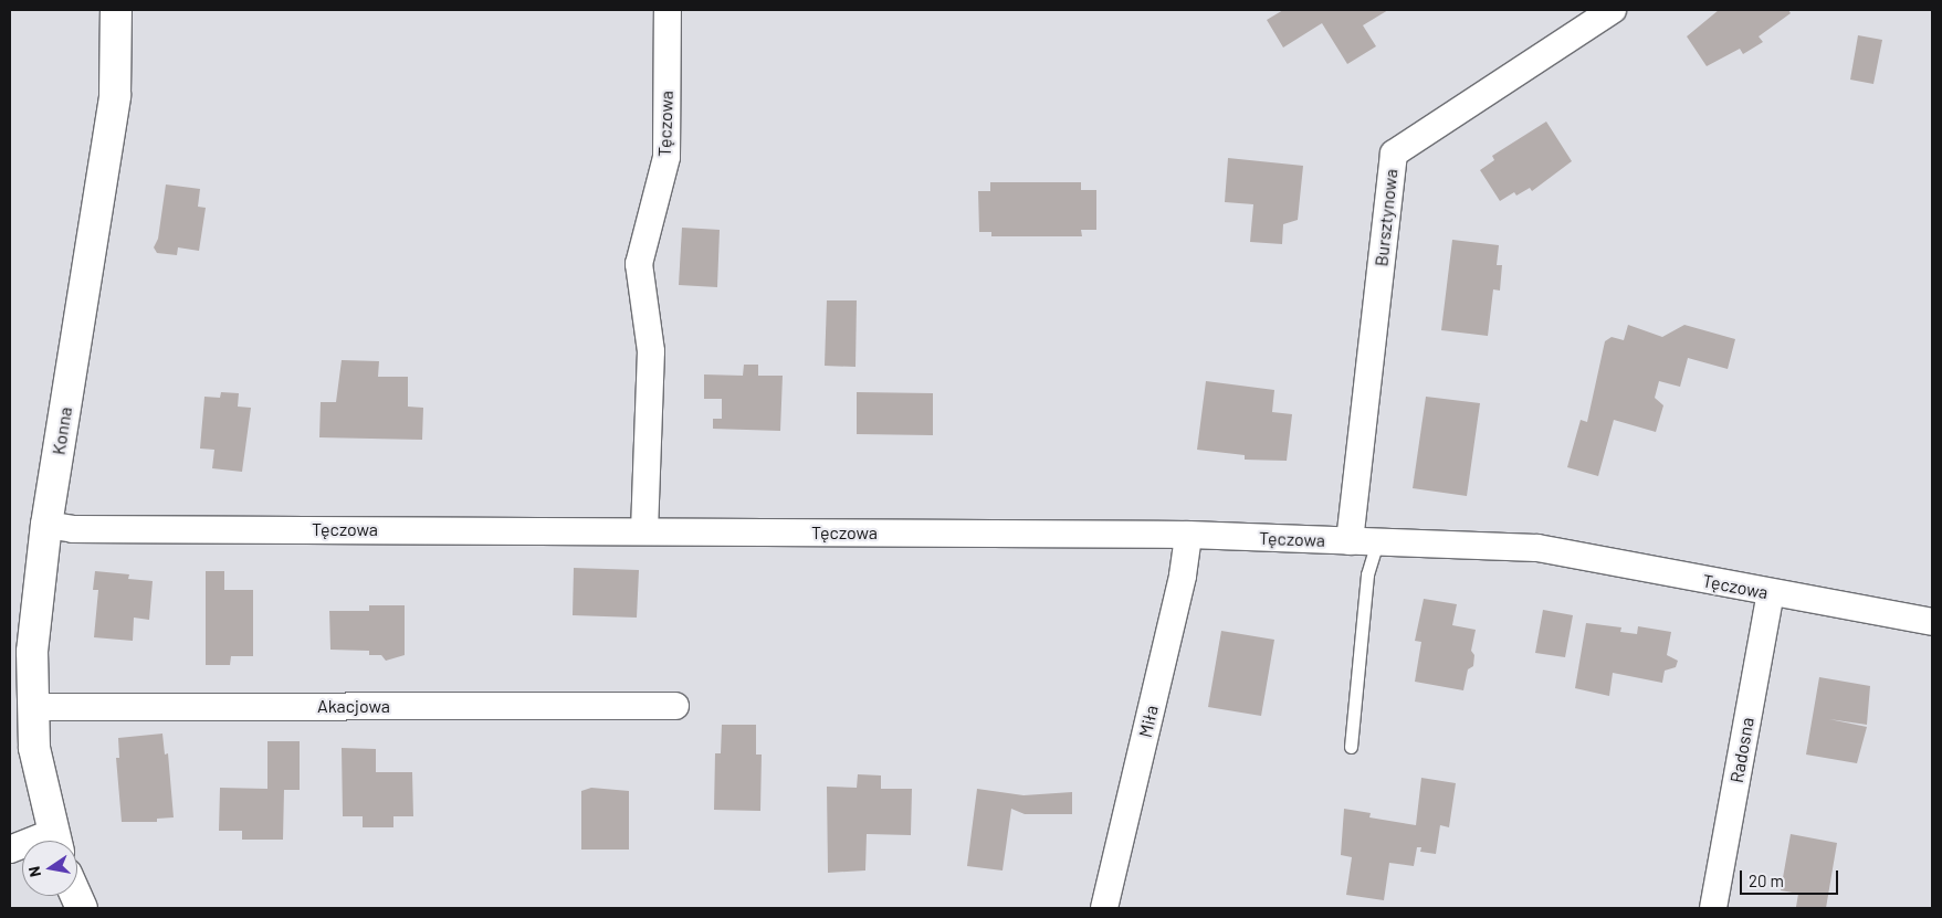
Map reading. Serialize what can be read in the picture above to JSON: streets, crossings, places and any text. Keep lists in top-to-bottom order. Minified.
{"streets":{"street":["Tęczowa","Bursztynowa","Konna","Akacjowa","Miła","Radosna"]},"crossings":[["Tęczowa","Bursztynowa"],["Tęczowa","Konna"],["Tęczowa","Miła"],["Tęczowa","Radosna"],["Konna","Akacjowa"]],"scale_bar":"20 m","north":"left"}
